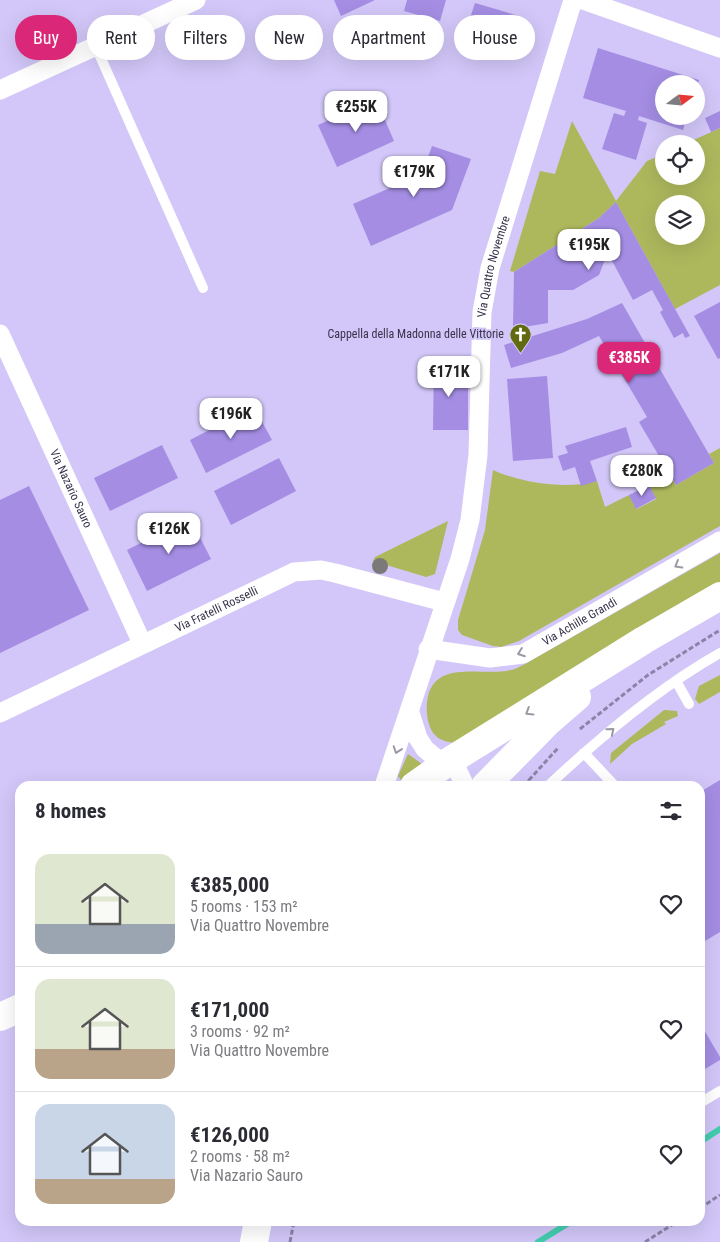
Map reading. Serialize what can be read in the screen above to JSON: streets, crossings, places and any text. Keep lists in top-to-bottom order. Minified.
{"streets":{"street":["Via Quattro Novembre","Via Nazario Sauro","Via Fratelli Rosselli","Via Achille Grandi"]},"crossings":[["Via Quattro Novembre","Via Fratelli Rosselli"],["Via Quattro Novembre","Via Achille Grandi"],["Via Nazario Sauro","Via Fratelli Rosselli"]],"one_way":["Via Achille Grandi"],"places":{"church":["Cappella della Madonna delle Vittorie"]},"north":"right","page":{"chip":["Buy","Rent","Filters","New","Apartment","House"],"price":["€255K","€179K","€195K","€385K","€171K","€196K","€280K","€126K"],"heading":"8 homes","list":[{"name":"€385,000","note":"5 rooms · 153 m² · Via Quattro Novembre"},{"name":"€171,000","note":"3 rooms · 92 m² · Via Quattro Novembre"},{"name":"€126,000","note":"2 rooms · 58 m² · Via Nazario Sauro"}]}}
